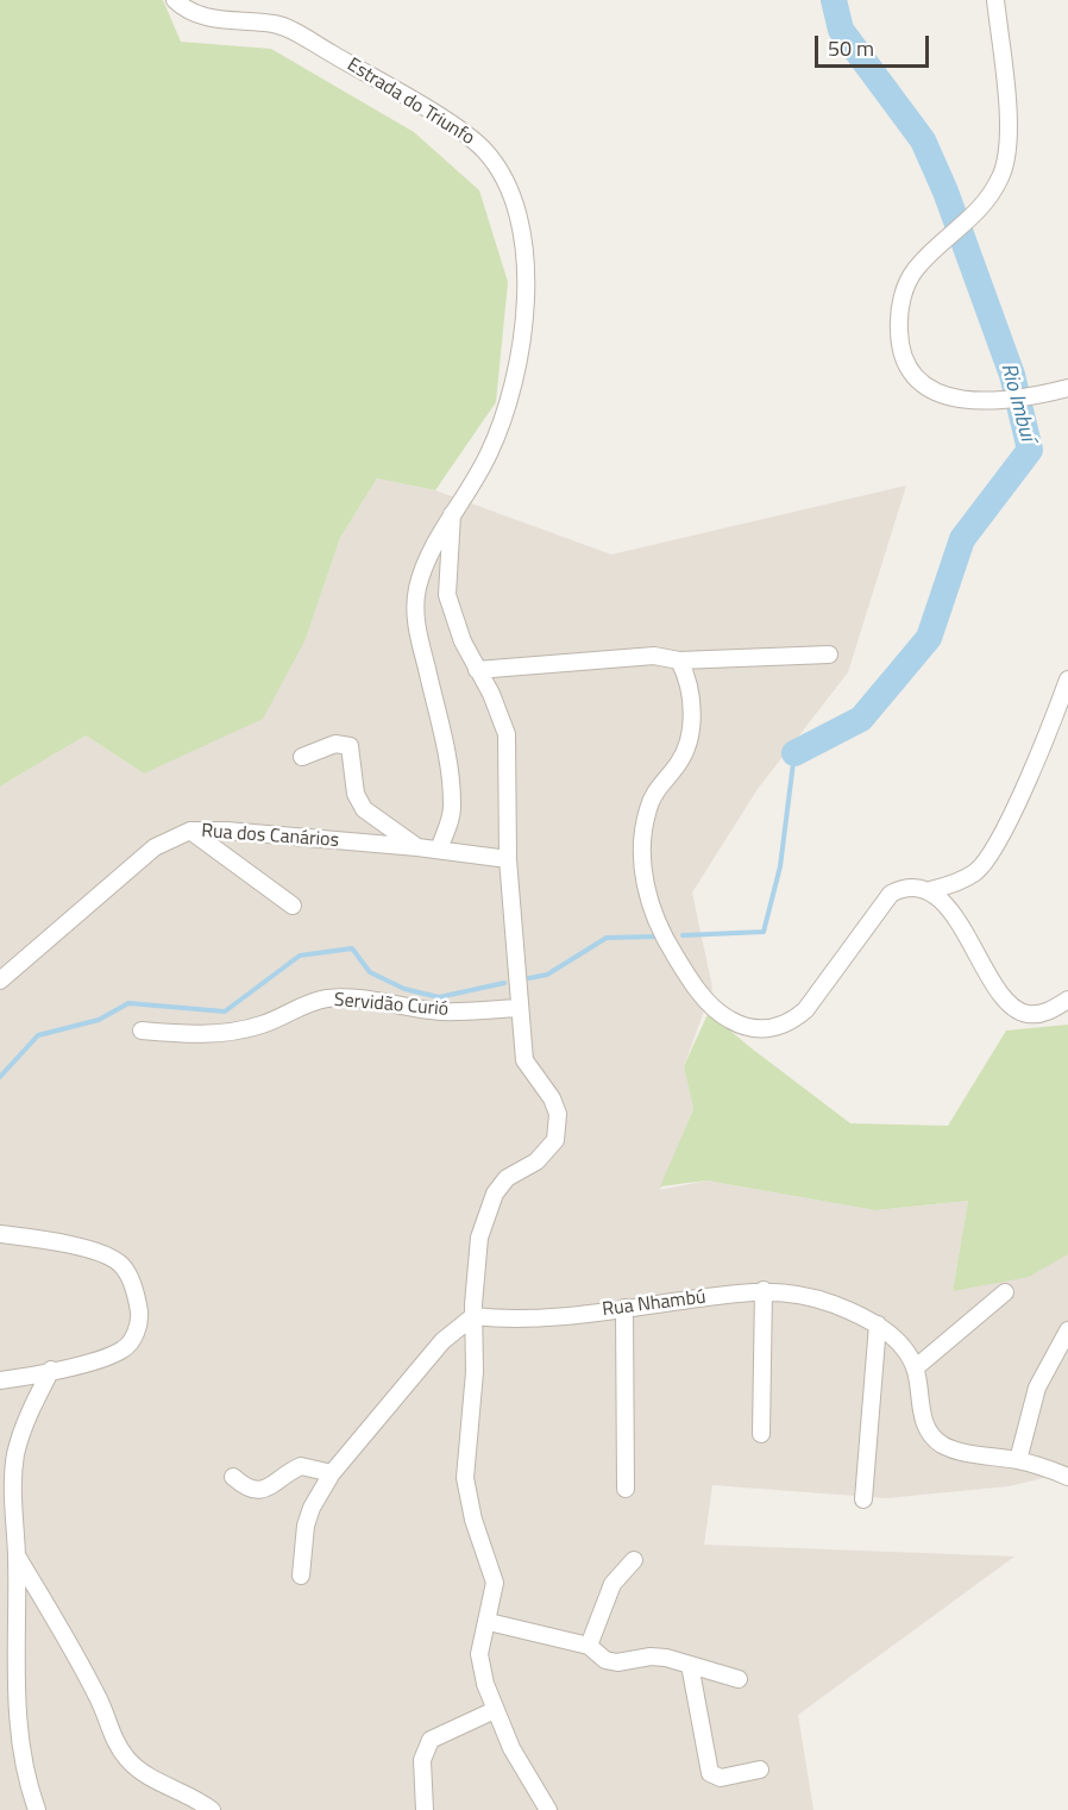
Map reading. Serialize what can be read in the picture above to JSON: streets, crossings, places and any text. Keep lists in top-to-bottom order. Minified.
{"streets":{"street":["Estrada do Triunfo","Rua dos Canários","Servidão Curió","Rua Nhambú"]},"crossings":[["Estrada do Triunfo","Rua dos Canários"]],"water":["Rio Imbuí"],"scale_bar":"50 m"}
